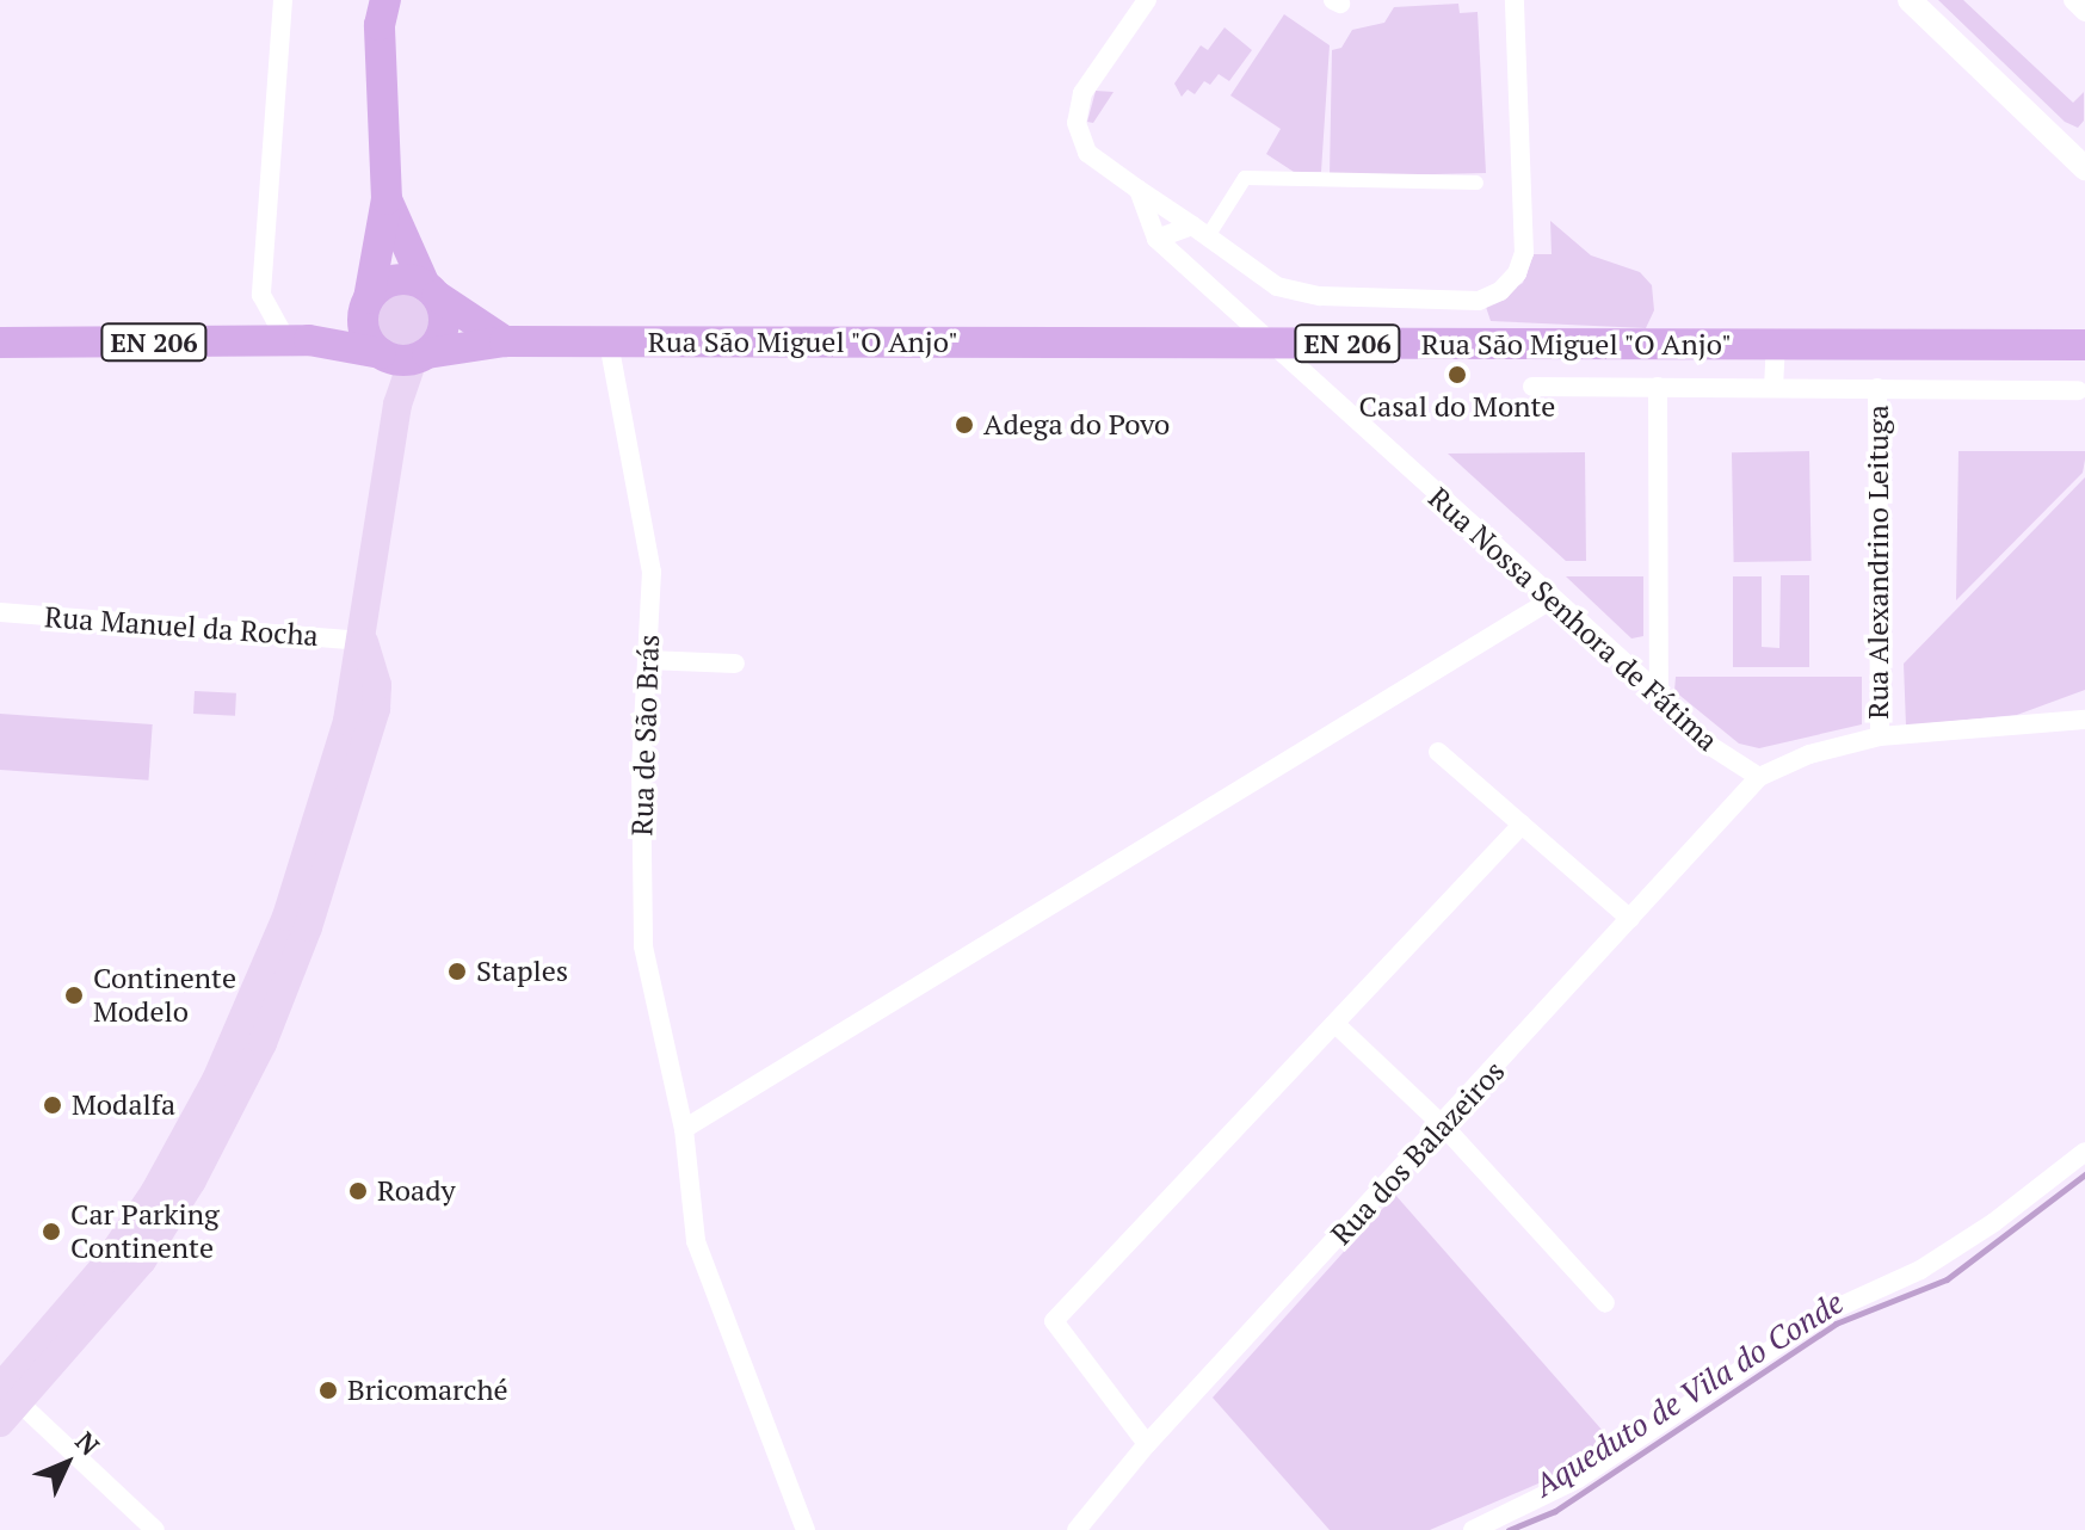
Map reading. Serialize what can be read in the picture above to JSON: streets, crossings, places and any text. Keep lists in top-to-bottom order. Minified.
{"streets":{"main road":["EN 206","Rua São Miguel \"O Anjo\""],"street":["Rua Alexandrino Leituga","Rua Nossa Senhora de Fátima","Rua Manuel da Rocha","Rua de São Brás","Rua dos Balazeiros"]},"crossings":[["EN 206","Rua São Miguel \"O Anjo\""],["EN 206","Rua de São Brás"],["Rua São Miguel \"O Anjo\"","Rua Nossa Senhora de Fátima"],["Rua São Miguel \"O Anjo\"","Rua de São Brás"],["Rua Nossa Senhora de Fátima","Rua dos Balazeiros"]],"water":["Aqueduto de Vila do Conde"],"places":["Casal do Monte","Adega do Povo","Staples","Continente Modelo","Modalfa","Roady","Car Parking Continente","Bricomarché"],"north":"top right"}
